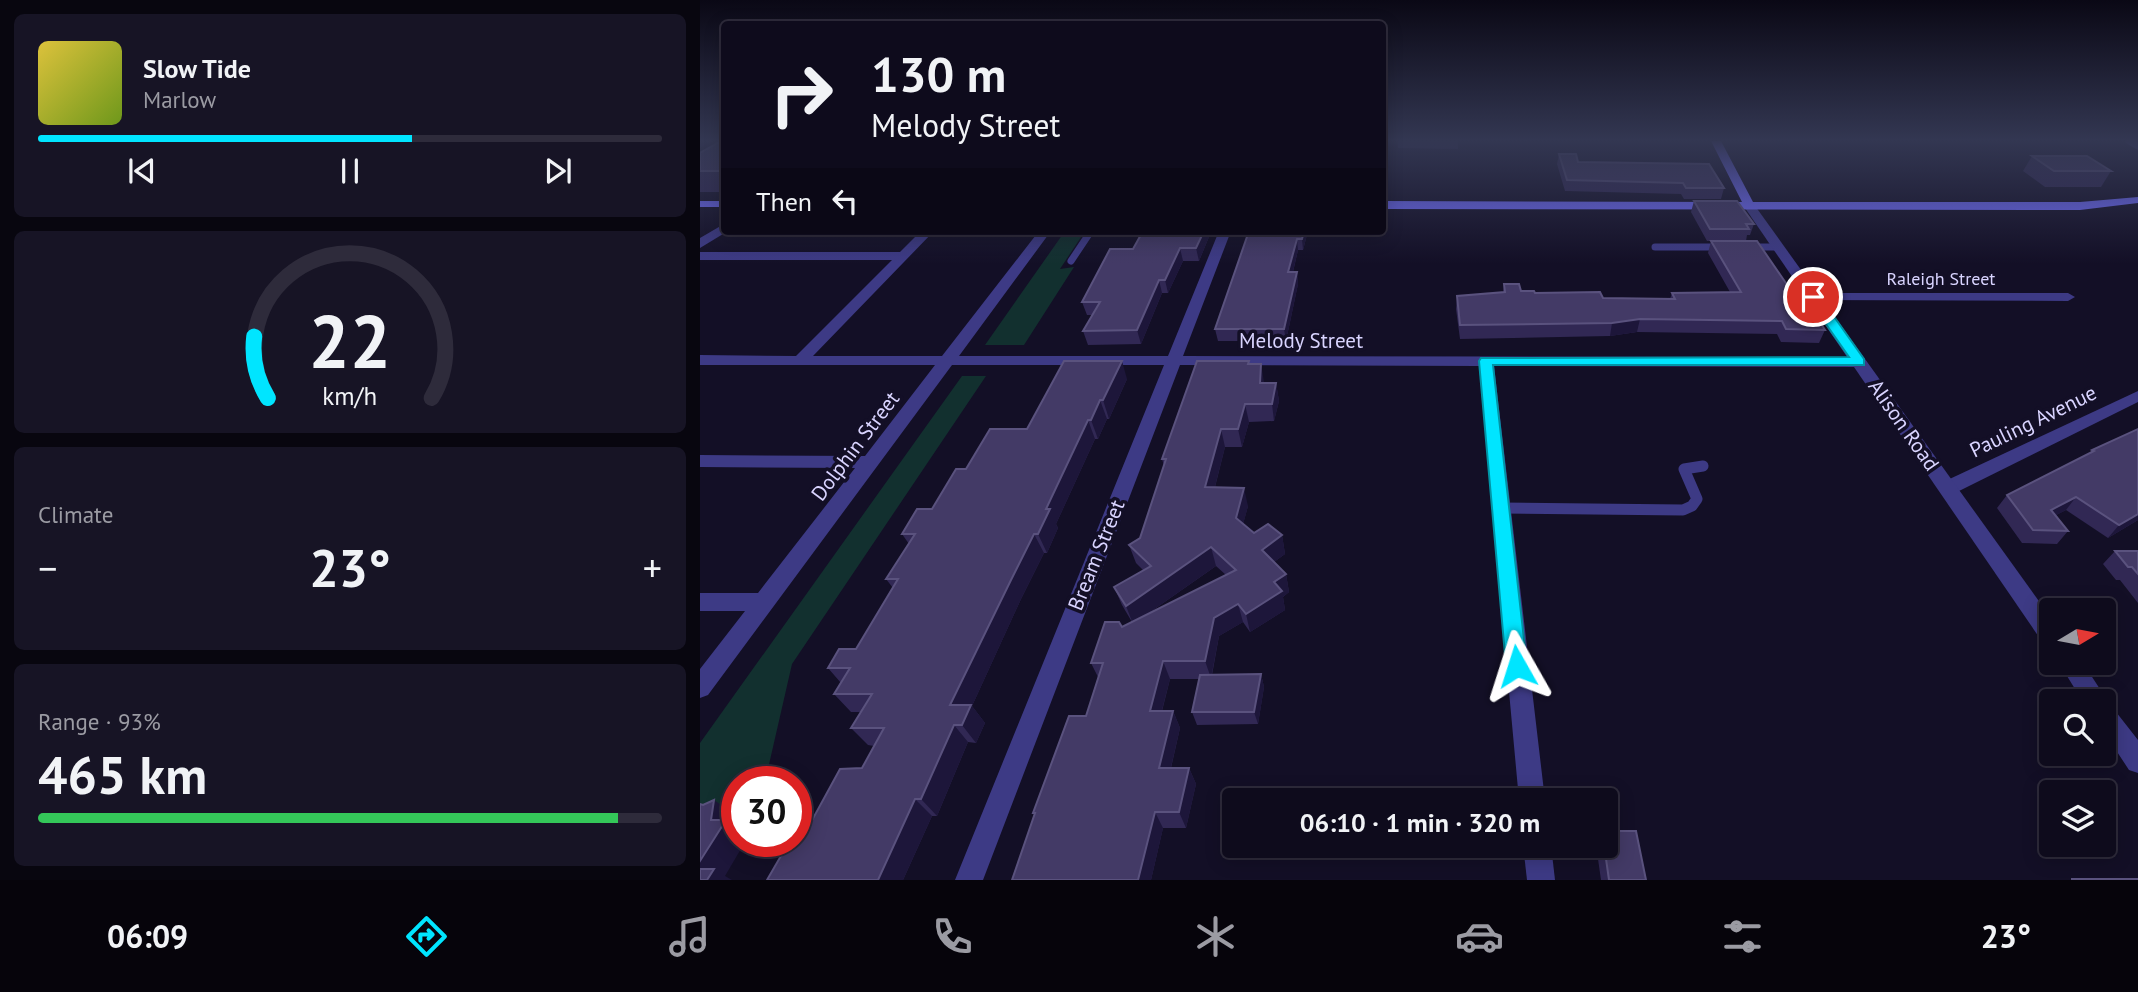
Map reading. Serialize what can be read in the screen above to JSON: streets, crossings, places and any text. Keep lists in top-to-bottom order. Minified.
{"streets":{"main road":["Alison Road"],"street":["Raleigh Street","Melody Street","Pauling Avenue","Dolphin Street","Bream Street"]},"crossings":[["Raleigh Street","Alison Road"],["Melody Street","Alison Road"],["Melody Street","Dolphin Street"],["Melody Street","Bream Street"],["Pauling Avenue","Alison Road"]],"north":"right","page":{"turn":["130 m","Melody Street"],"song":["Slow Tide","Marlow"],"then":"Then","tile":["Climate",["Range · 93%","465 km"]],"heat":["−","23°","+"],"limit":"30","trip":"06:10 · 1 min · 320 m","tabs":["06:09","23°"],"gauge":["22","km/h"]}}
